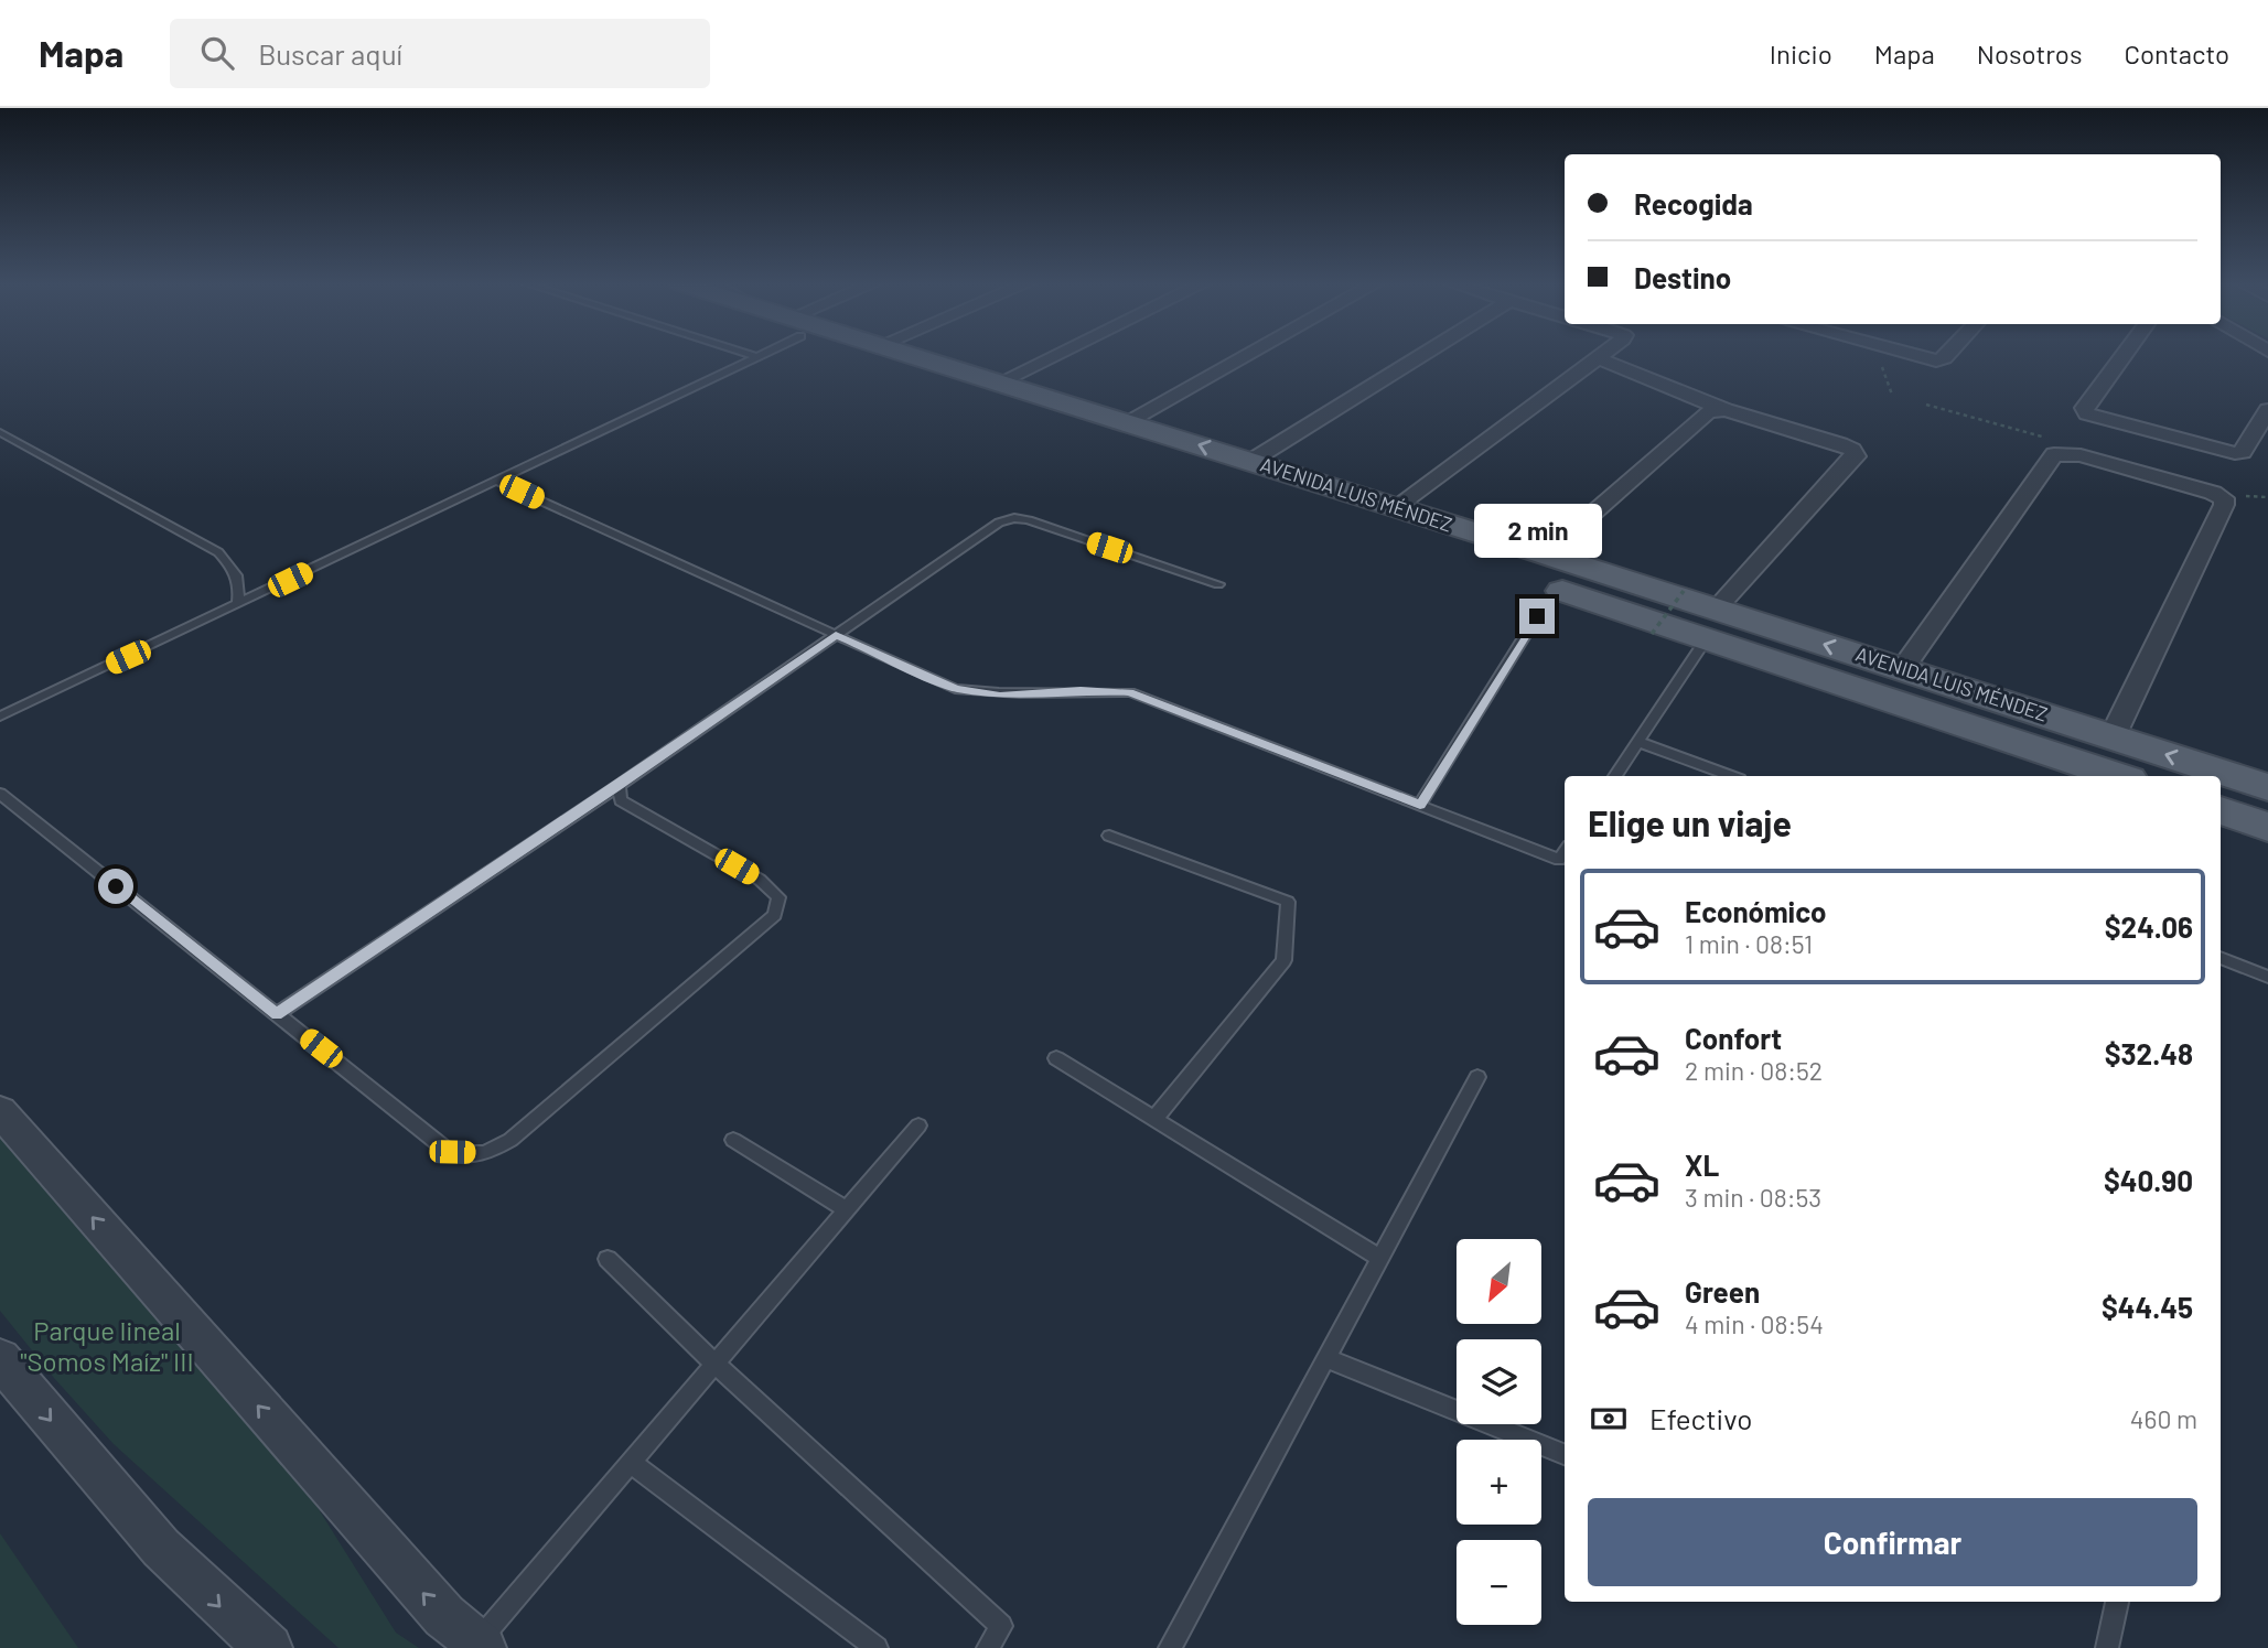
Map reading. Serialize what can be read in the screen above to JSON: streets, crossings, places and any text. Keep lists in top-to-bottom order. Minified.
{"streets":{"main road":["AVENIDA LUIS MÉNDEZ"]},"parks":["Parque lineal \"Somos Maíz\" III"],"north":"bottom left","page":{"header":"Mapa","search":"Buscar aquí","nav":["Inicio","Mapa","Nosotros","Contacto"],"banner":["Recogida","Destino"],"bubble":"2 min","heading":"Elige un viaje","list":[{"name":"Económico","note":"1 min · 08:51","value":"$24.06"},{"name":"Confort","note":"2 min · 08:52","value":"$32.48"},{"name":"XL","note":"3 min · 08:53","value":"$40.90"},{"name":"Green","note":"4 min · 08:54","value":"$44.45"}],"map_buttons":["+","−"],"pay":["Efectivo","460 m"],"buttons":"Confirmar"}}
